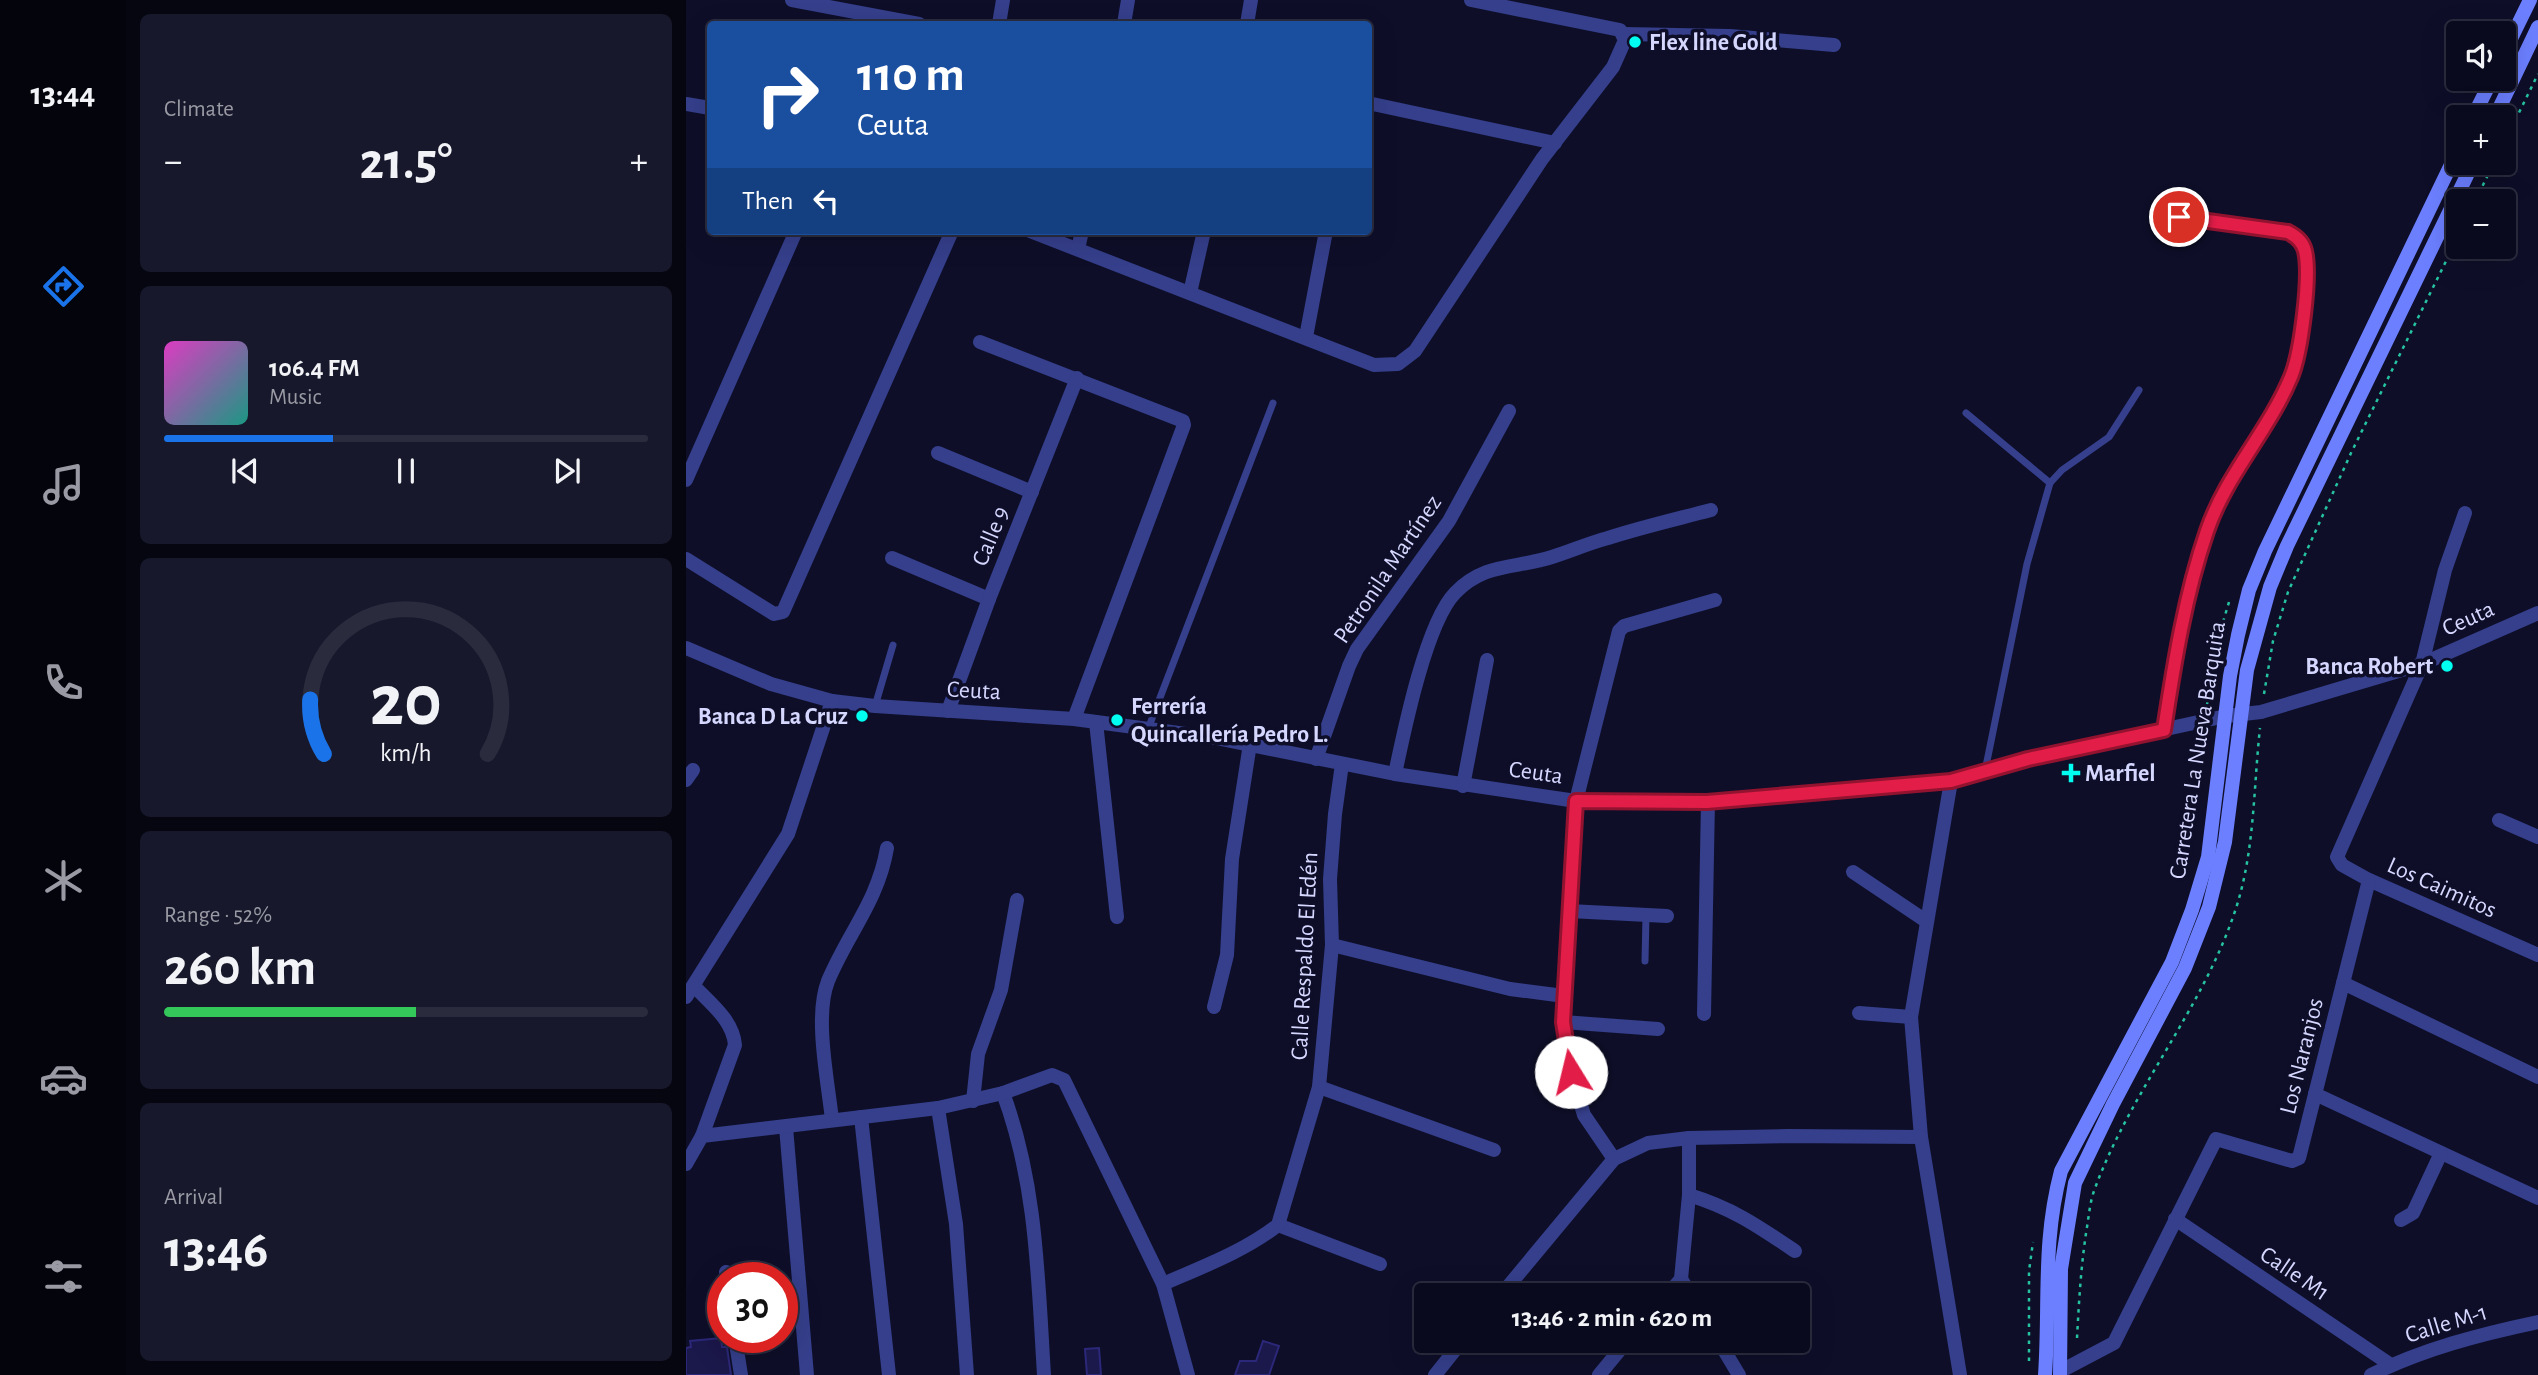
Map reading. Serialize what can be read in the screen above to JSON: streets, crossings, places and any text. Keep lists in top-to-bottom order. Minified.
{"streets":{"street":["Calle 9","Petronila Martínez","Ceuta","Carretera La Nueva Barquita","Los Caimitos","Calle Respaldo El Edén","Los Naranjos","Calle M1","Calle M-1"]},"crossings":[["Calle 9","Ceuta"],["Petronila Martínez","Ceuta"],["Ceuta","Carretera La Nueva Barquita"],["Ceuta","Los Caimitos"],["Ceuta","Calle Respaldo El Edén"],["Los Caimitos","Los Naranjos"],["Los Naranjos","Calle M1"],["Calle M1","Calle M-1"]],"places":{"other":["Flex line Gold","Banca Robert","Banca D La Cruz","Ferrería Quincallería Pedro L."],"health":["Marfiel"]},"page":{"tabs":"13:44","tile":["Climate",["Range · 52%","260 km"],["Arrival","13:46"]],"map_buttons":["+","−"],"turn":["110 m","Ceuta"],"heat":["−","21.5°","+"],"then":"Then","song":["106.4 FM","Music"],"limit":"30","trip":"13:46 · 2 min · 620 m","gauge":["20","km/h"]}}
